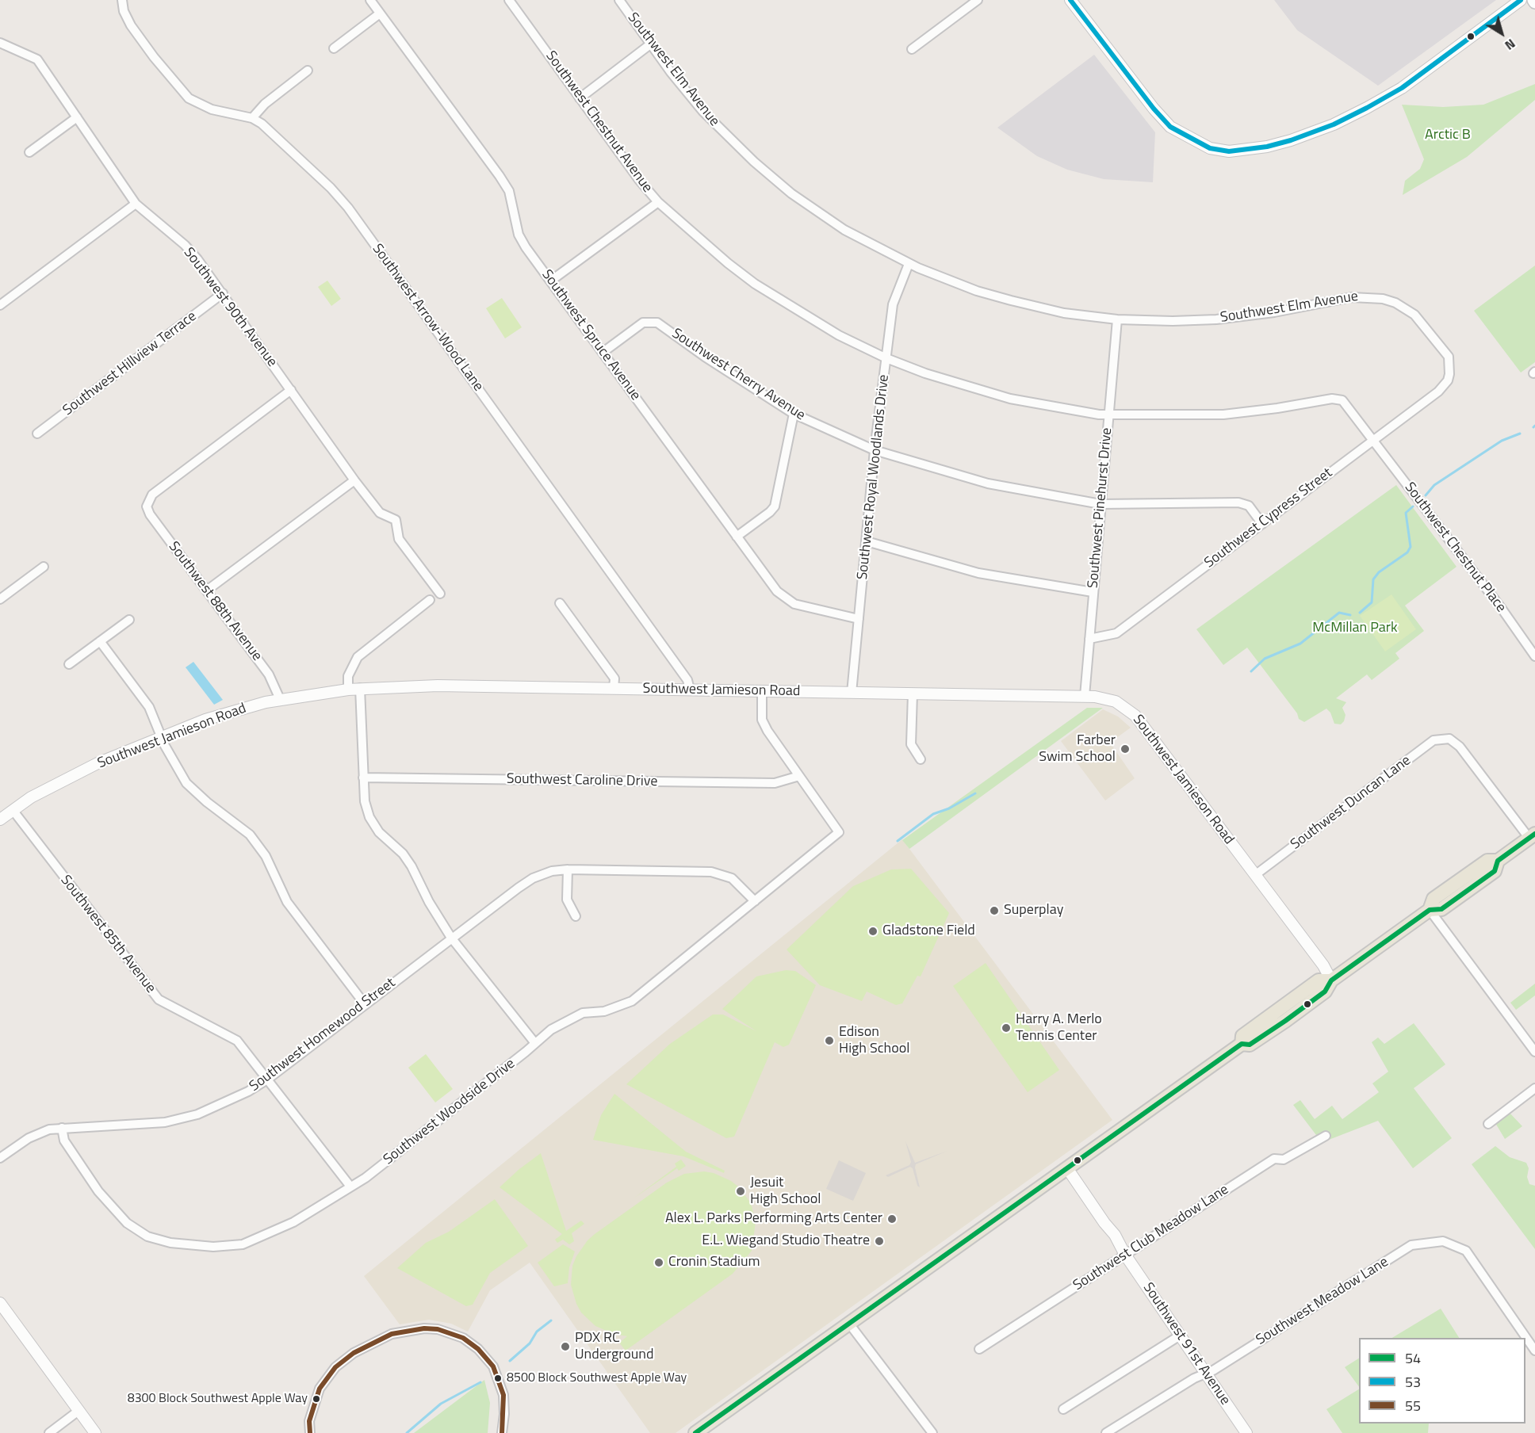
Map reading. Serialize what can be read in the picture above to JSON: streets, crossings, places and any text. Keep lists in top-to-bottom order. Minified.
{"streets":{"street":["Southwest Elm Avenue","Southwest Chestnut Avenue","Southwest 90th Avenue","Southwest Arrow-Wood Lane","Southwest Spruce Avenue","Southwest Hillview Terrace","Southwest Cherry Avenue","Southwest Royal Woodlands Drive","Southwest Pinehurst Drive","Southwest Cypress Street","Southwest Chestnut Place","Southwest 88th Avenue","Southwest Jamieson Road","Southwest Caroline Drive","Southwest Duncan Lane","Southwest 85th Avenue","Southwest Homewood Street","Southwest Woodside Drive","Southwest Club Meadow Lane","Southwest Meadow Lane","Southwest 91st Avenue"]},"crossings":[["Southwest Elm Avenue","Southwest Royal Woodlands Drive"],["Southwest Elm Avenue","Southwest Pinehurst Drive"],["Southwest Elm Avenue","Southwest Cypress Street"],["Southwest Chestnut Avenue","Southwest Royal Woodlands Drive"],["Southwest Chestnut Avenue","Southwest Pinehurst Drive"],["Southwest Chestnut Avenue","Southwest Cypress Street"],["Southwest Chestnut Avenue","Southwest Chestnut Place"],["Southwest 90th Avenue","Southwest Hillview Terrace"],["Southwest 90th Avenue","Southwest 88th Avenue"],["Southwest Arrow-Wood Lane","Southwest Jamieson Road"],["Southwest Spruce Avenue","Southwest Cherry Avenue"],["Southwest Spruce Avenue","Southwest Royal Woodlands Drive"],["Southwest Cherry Avenue","Southwest Royal Woodlands Drive"],["Southwest Cherry Avenue","Southwest Pinehurst Drive"],["Southwest Cherry Avenue","Southwest Cypress Street"],["Southwest Royal Woodlands Drive","Southwest Jamieson Road"],["Southwest Pinehurst Drive","Southwest Cypress Street"],["Southwest Pinehurst Drive","Southwest Jamieson Road"],["Southwest Cypress Street","Southwest Chestnut Place"],["Southwest 88th Avenue","Southwest Jamieson Road"],["Southwest Jamieson Road","Southwest Duncan Lane"],["Southwest Jamieson Road","Southwest 85th Avenue"],["Southwest Caroline Drive","Southwest Woodside Drive"],["Southwest 85th Avenue","Southwest Homewood Street"],["Southwest 85th Avenue","Southwest Woodside Drive"],["Southwest Homewood Street","Southwest Woodside Drive"],["Southwest Club Meadow Lane","Southwest 91st Avenue"],["Southwest Meadow Lane","Southwest 91st Avenue"]],"parks":["Arctic B","McMillan Park"],"places":["Farber Swim School","Superplay","Gladstone Field","Harry A. Merlo Tennis Center","Edison High School","Jesuit High School","Alex L. Parks Performing Arts Center","E.L. Wiegand Studio Theatre","Cronin Stadium","PDX RC Underground","8500 Block Southwest Apple Way","8300 Block Southwest Apple Way"],"lines":["transit line 53","transit line 54","transit line 55"],"legend":["54","53","55"],"north":"bottom right"}
